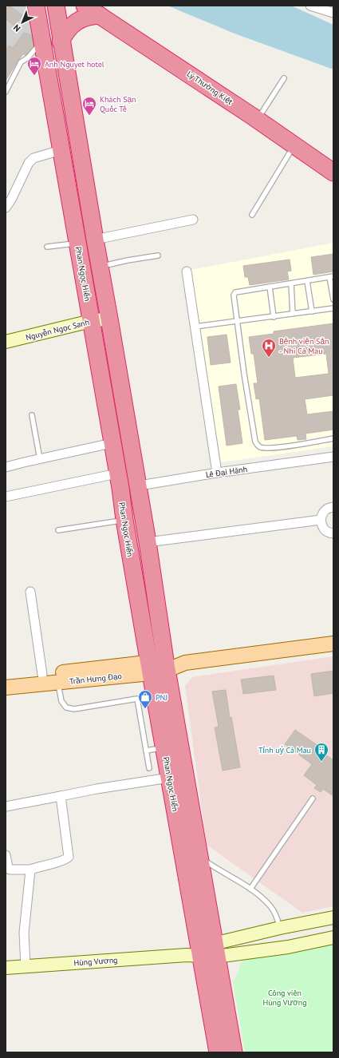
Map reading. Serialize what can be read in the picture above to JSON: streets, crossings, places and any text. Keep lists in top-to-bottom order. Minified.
{"streets":{"highway":["Lý Thường Kiệt","Phan Ngọc Hiển"],"main road":["Trần Hưng Đạo"],"street":["Nguyễn Ngọc Sanh","Lê Đại Hành","Hùng Vương"]},"crossings":[["Phan Ngọc Hiển","Nguyễn Ngọc Sanh"],["Phan Ngọc Hiển","Lê Đại Hành"],["Phan Ngọc Hiển","Trần Hưng Đạo"],["Phan Ngọc Hiển","Hùng Vương"]],"parks":["Công viên Hùng Vương"],"places":{"hotel":["Anh Nguyet hotel","Khách Sạn Quốc Tế"],"hospital":["Bệnh viện Sản - Nhi Cà Mau"],"shop":["PNJ"],"building":["Tỉnh uỷ Cà Mau"]},"north":"bottom left"}
